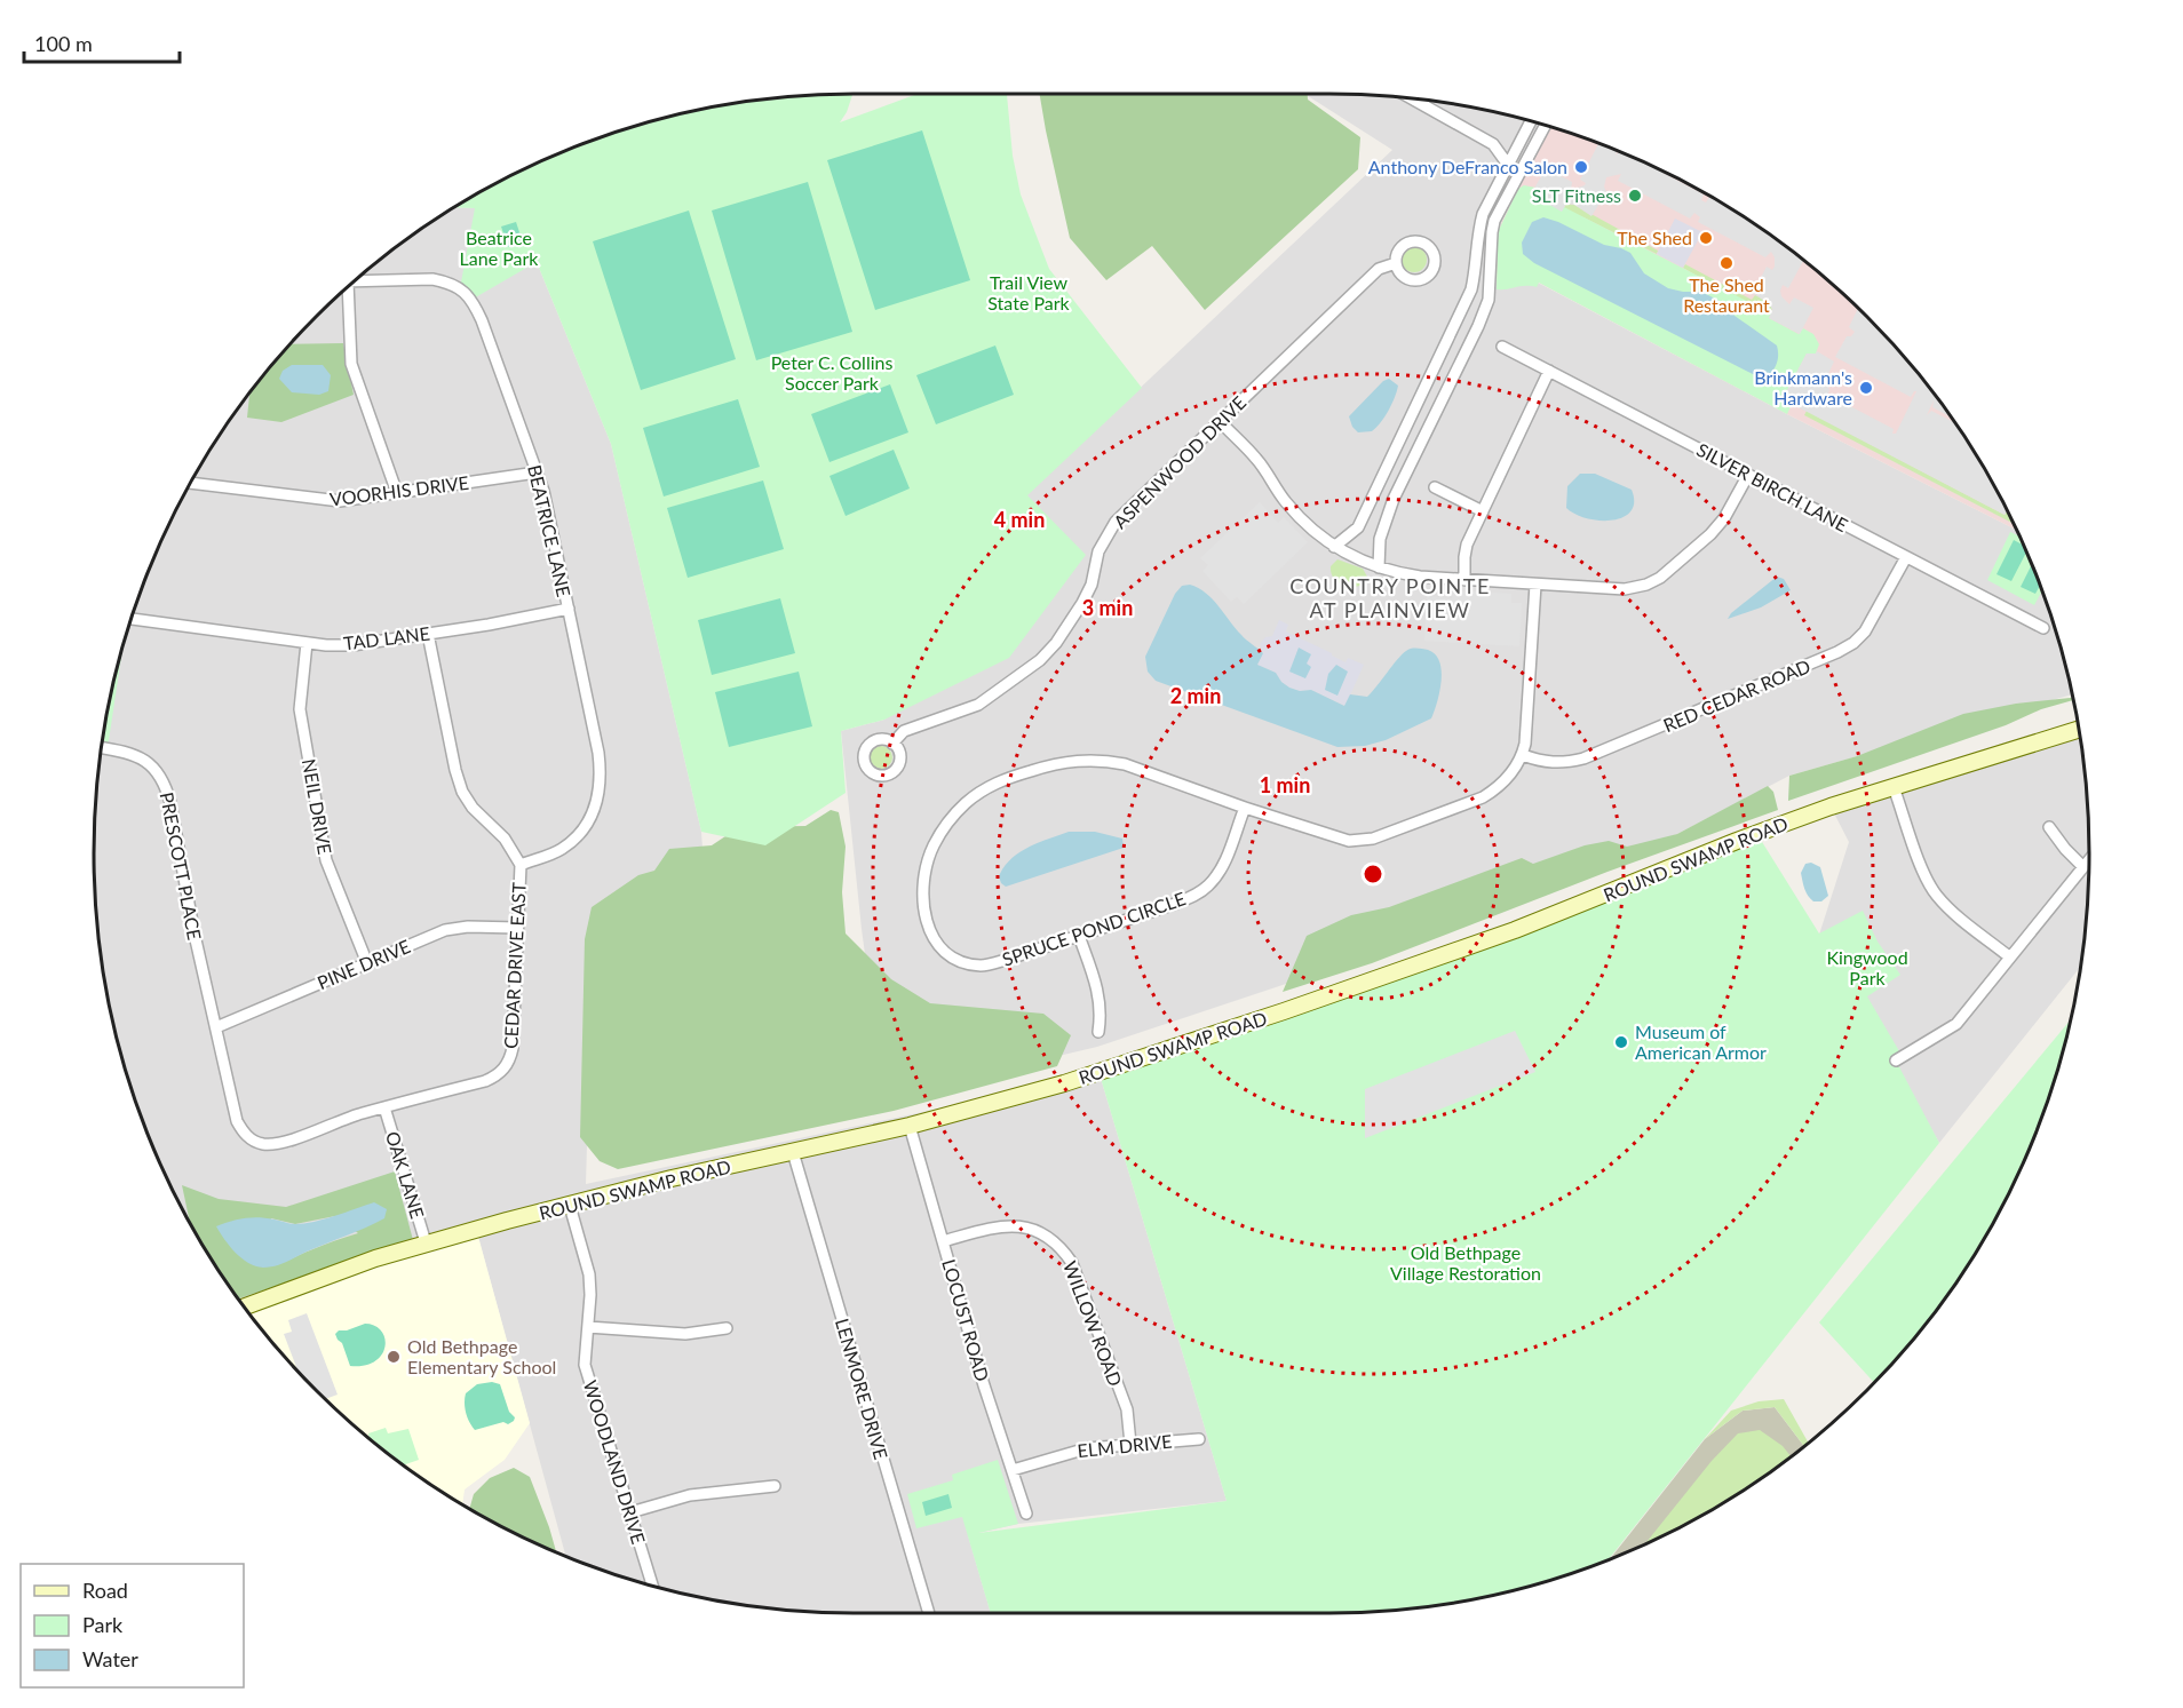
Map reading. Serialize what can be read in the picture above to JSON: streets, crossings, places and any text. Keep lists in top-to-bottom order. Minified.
{"streets":{"main road":["ROUND SWAMP ROAD"],"street":["ASPENWOOD DRIVE","SILVER BIRCH LANE","VOORHIS DRIVE","BEATRICE LANE","TAD LANE","RED CEDAR ROAD","NEIL DRIVE","PRESCOTT PLACE","SPRUCE POND CIRCLE","PINE DRIVE","CEDAR DRIVE EAST","OAK LANE","LOCUST ROAD","WILLOW ROAD","LENMORE DRIVE","ELM DRIVE","WOODLAND DRIVE"]},"crossings":[["SILVER BIRCH LANE","RED CEDAR ROAD"],["VOORHIS DRIVE","BEATRICE LANE"],["BEATRICE LANE","TAD LANE"],["BEATRICE LANE","CEDAR DRIVE EAST"],["TAD LANE","NEIL DRIVE"],["TAD LANE","CEDAR DRIVE EAST"],["RED CEDAR ROAD","SPRUCE POND CIRCLE"],["NEIL DRIVE","PINE DRIVE"],["ROUND SWAMP ROAD","OAK LANE"],["ROUND SWAMP ROAD","LOCUST ROAD"],["ROUND SWAMP ROAD","LENMORE DRIVE"],["ROUND SWAMP ROAD","WOODLAND DRIVE"],["PRESCOTT PLACE","PINE DRIVE"],["PRESCOTT PLACE","CEDAR DRIVE EAST"],["PRESCOTT PLACE","OAK LANE"],["PINE DRIVE","CEDAR DRIVE EAST"],["CEDAR DRIVE EAST","OAK LANE"],["LOCUST ROAD","WILLOW ROAD"],["LOCUST ROAD","ELM DRIVE"],["WILLOW ROAD","ELM DRIVE"]],"districts":["COUNTRY POINTE AT PLAINVIEW"],"parks":["Beatrice Lane Park","Trail View State Park","Peter C. Collins Soccer Park","Kingwood Park","Old Bethpage Village Restoration"],"places":["Anthony DeFranco Salon","SLT Fitness","The Shed","The Shed Restaurant","Brinkmann's Hardware","Museum of American Armor","Old Bethpage Elementary School"],"legend":["Road","Park","Water"],"scale_bar":"100 m","rings":["4 min","3 min","2 min","1 min"]}
